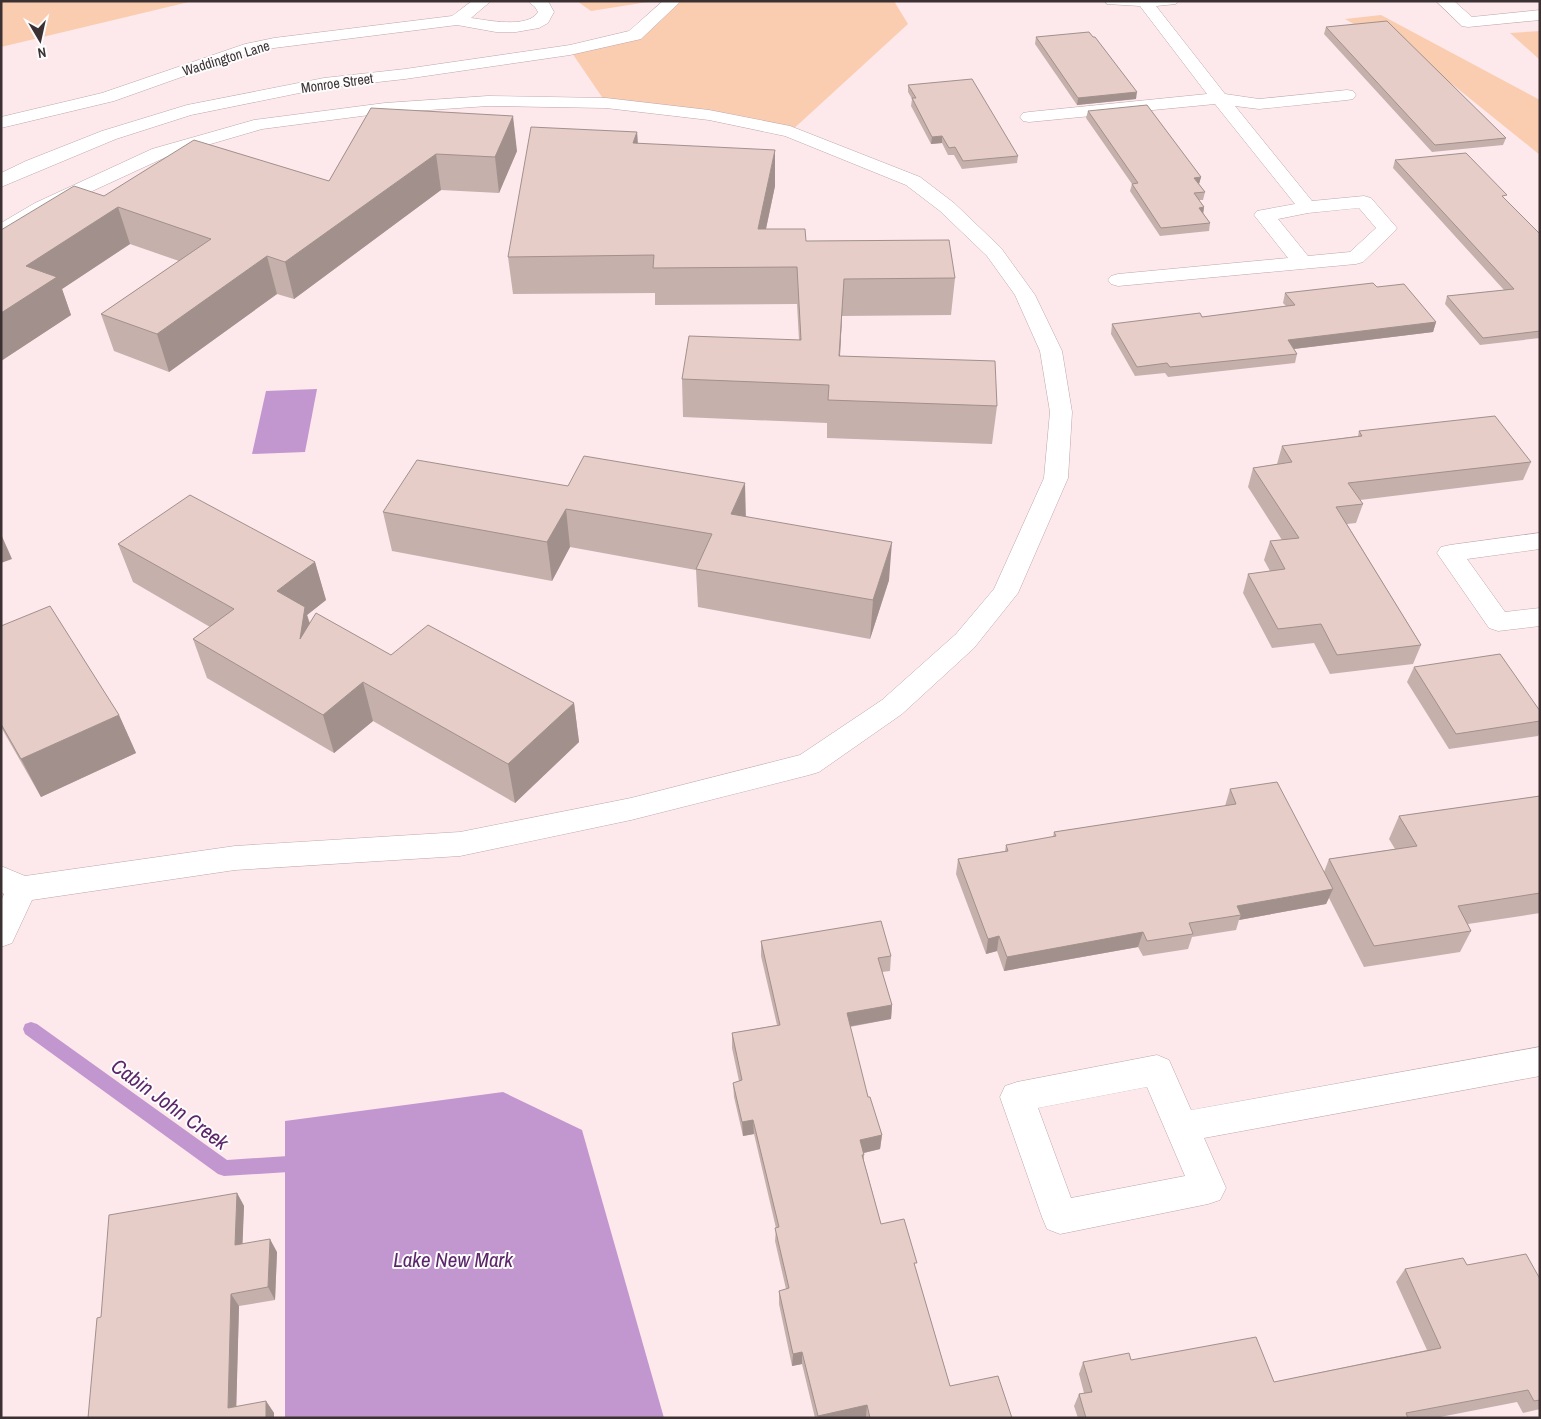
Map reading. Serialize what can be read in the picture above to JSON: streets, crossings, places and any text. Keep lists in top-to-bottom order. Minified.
{"streets":{"street":["Waddington Lane","Monroe Street"]},"water":["Cabin John Creek","Lake New Mark"],"north":"bottom"}
